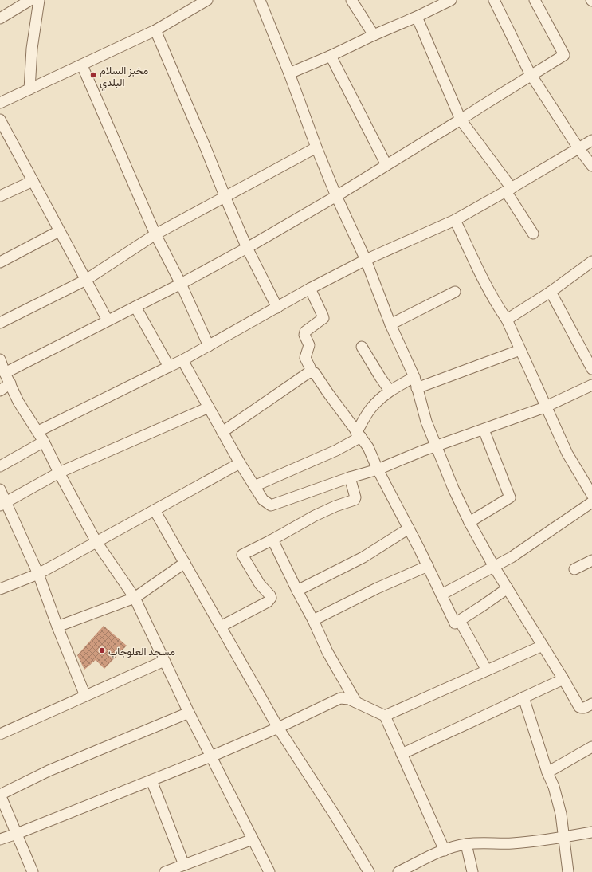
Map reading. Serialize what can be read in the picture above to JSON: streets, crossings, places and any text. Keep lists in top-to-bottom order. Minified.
{"places":["مخبز السلام البلدي","مسجد العلوجاب"]}
